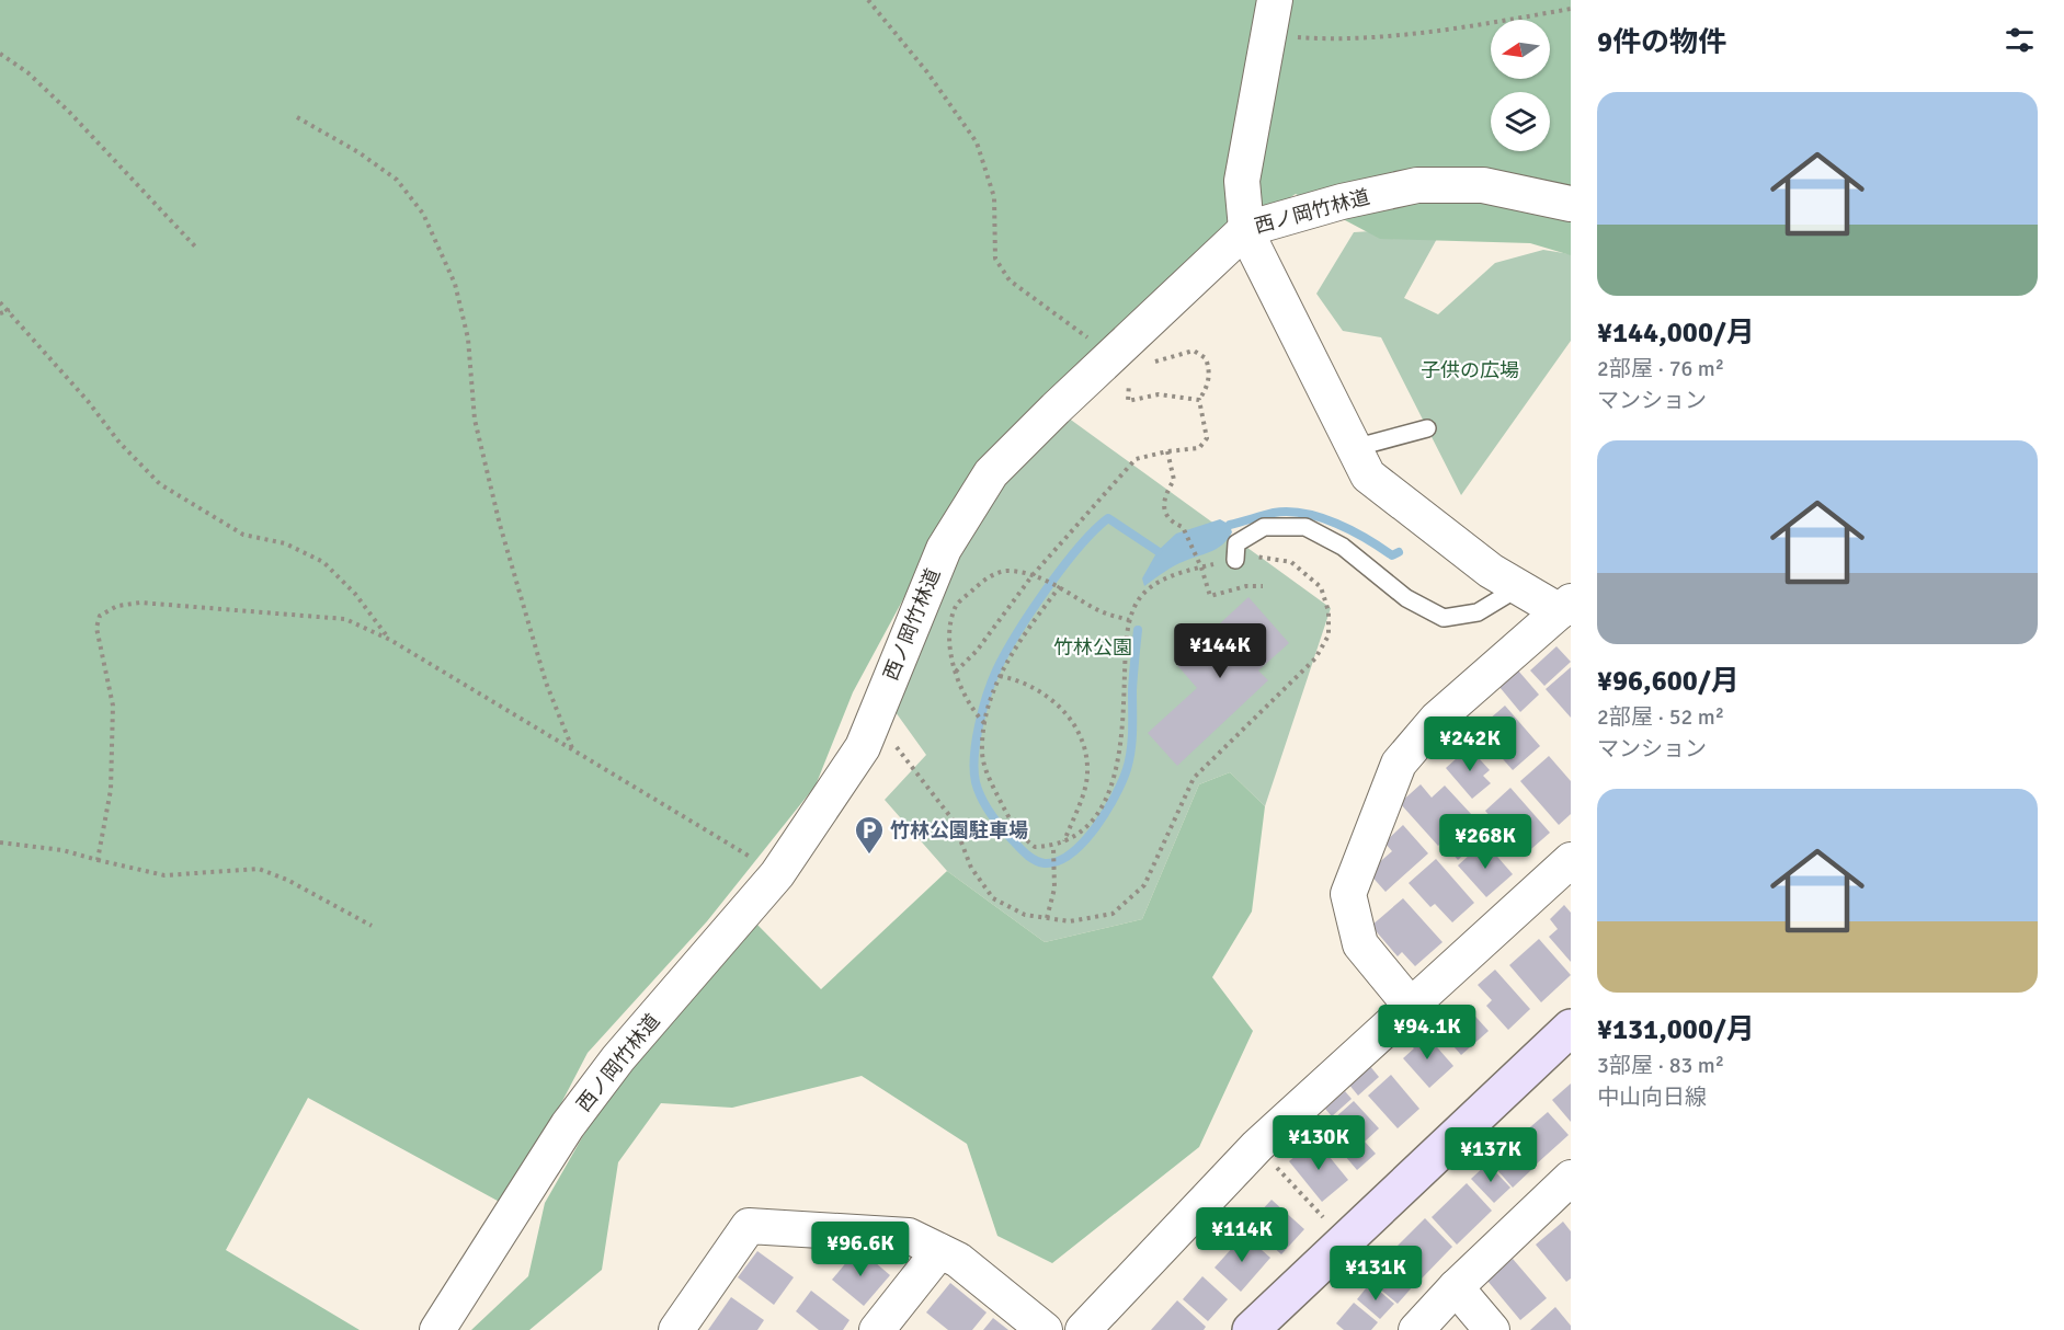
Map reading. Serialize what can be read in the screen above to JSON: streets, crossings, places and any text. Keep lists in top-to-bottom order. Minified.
{"streets":{"street":["西ノ岡竹林道"]},"parks":["子供の広場","竹林公園"],"places":{"parking":["竹林公園駐車場"]},"north":"left","page":{"heading":"9件の物件","list":[{"name":"¥144,000/月","note":"2部屋 · 76 m² · マンション"},{"name":"¥96,600/月","note":"2部屋 · 52 m² · マンション"},{"name":"¥131,000/月","note":"3部屋 · 83 m² · 中山向日線"}],"price":["¥144K","¥242K","¥268K","¥94.1K","¥130K","¥137K","¥114K","¥96.6K","¥131K"]}}
